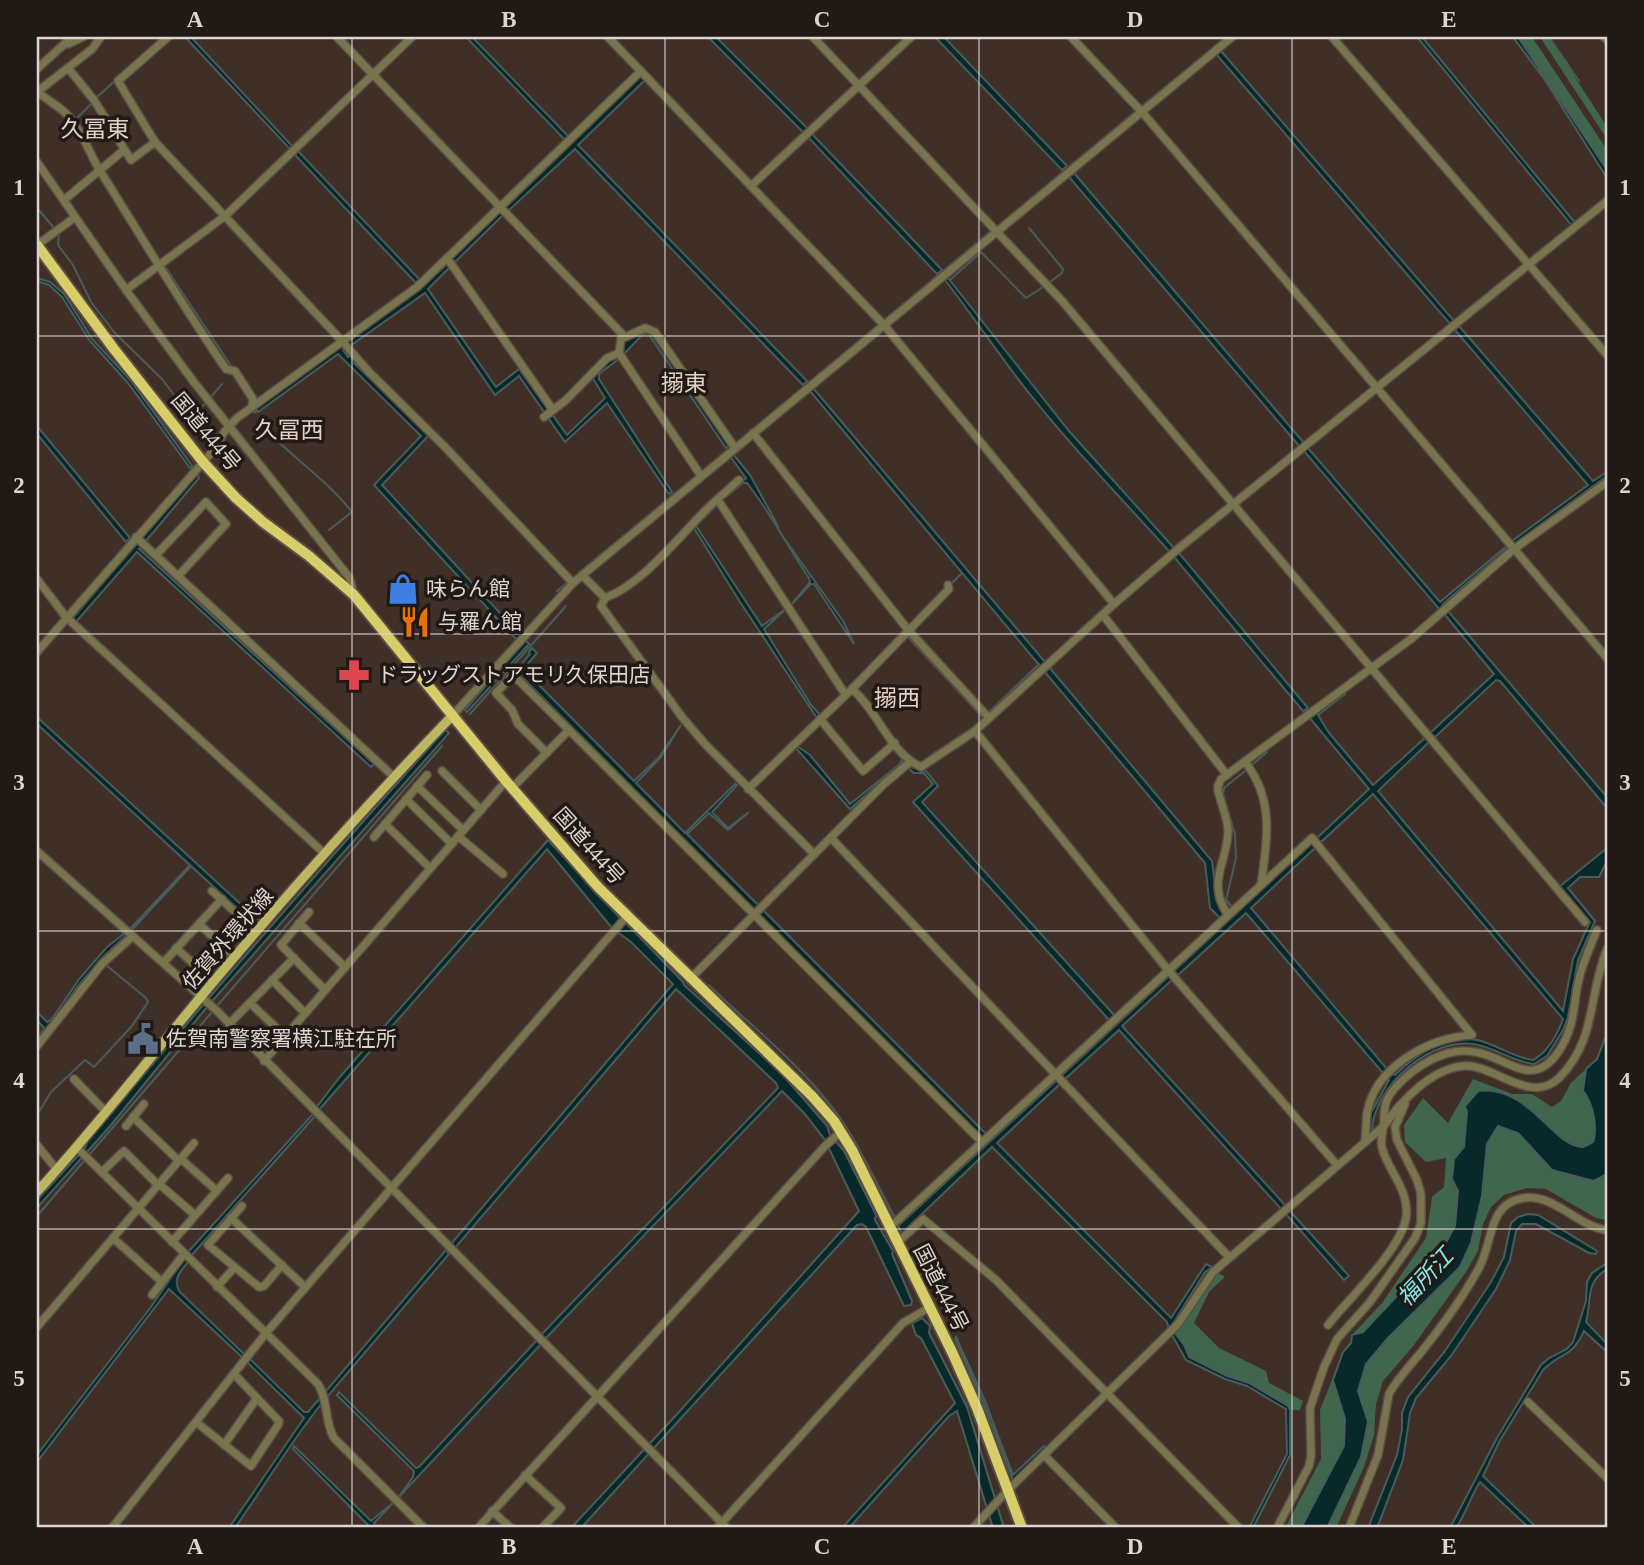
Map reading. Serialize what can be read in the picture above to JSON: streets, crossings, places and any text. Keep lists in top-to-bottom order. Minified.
{"streets":{"highway":["国道444号"],"main road":["佐賀外環状線"]},"crossings":[["国道444号","佐賀外環状線"]],"districts":["久冨東","搦東","久冨西","搦西"],"water":["福所江"],"places":{"shop":["味らん館"],"restaurant":["与羅ん館"],"pharmacy":["ドラッグストアモリ久保田店"],"public building":["佐賀南警察署横江駐在所"]},"grid":{"columns":["A","B","C","D","E"],"rows":["1","2","3","4","5"]}}
